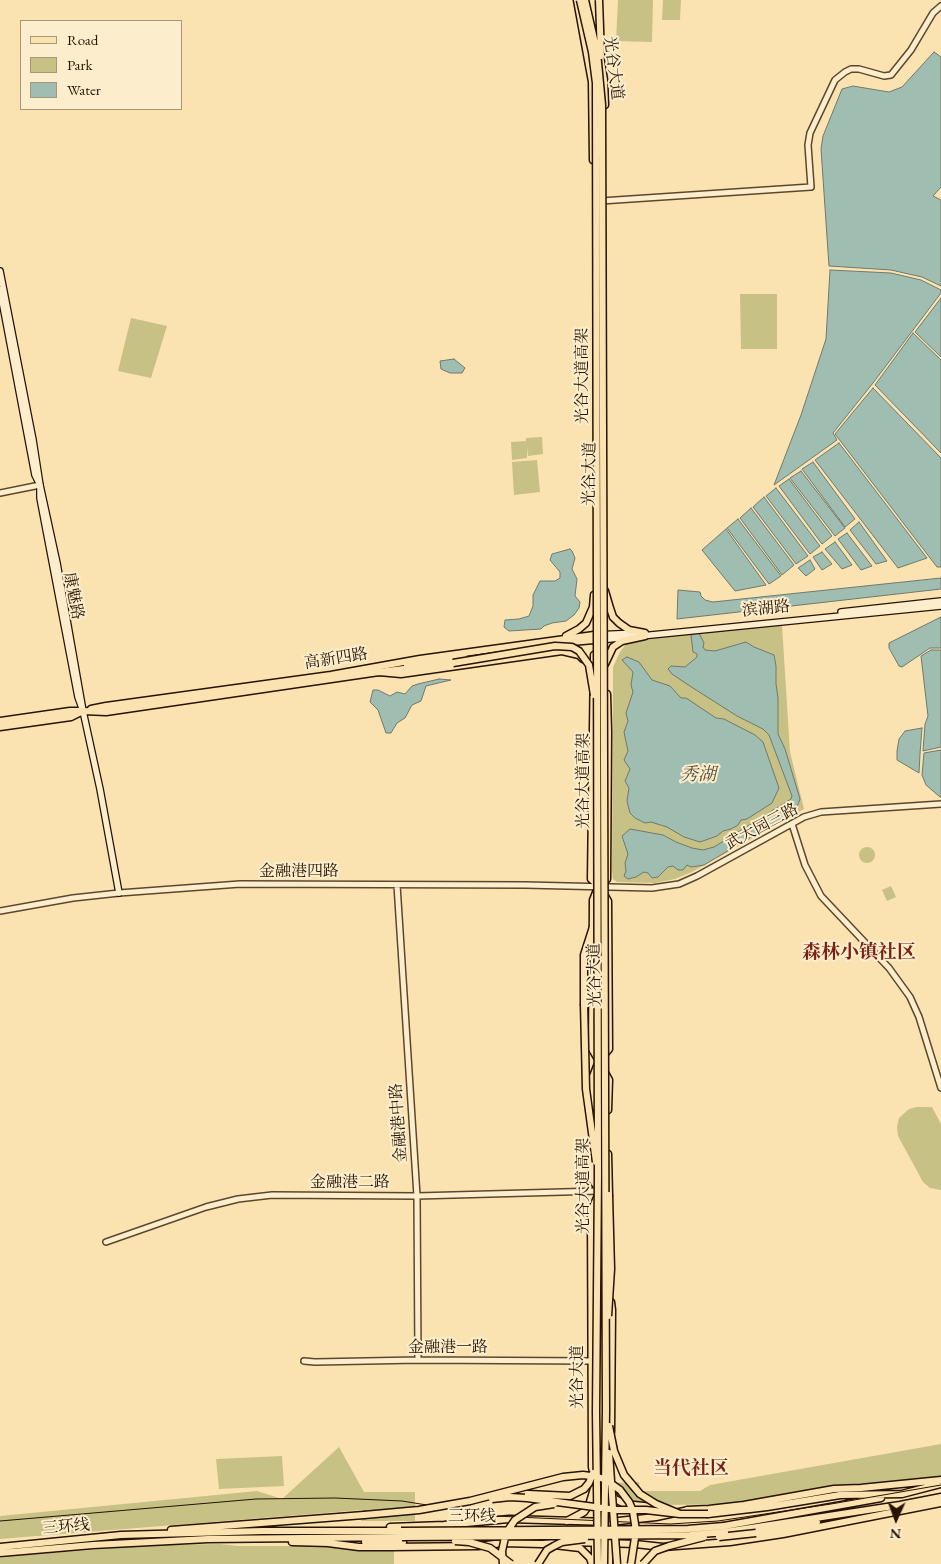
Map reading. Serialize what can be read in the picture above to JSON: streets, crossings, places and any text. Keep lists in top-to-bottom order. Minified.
{"streets":{"main road":["光谷大道","光谷大道高架","康魅路","滨湖路","高新四路","三环线"],"street":["武大园三路","金融港四路","金融港中路","金融港二路","金融港一路"]},"crossings":[["光谷大道","光谷大道高架"],["光谷大道","滨湖路"],["光谷大道","高新四路"],["光谷大道","武大园三路"],["光谷大道","金融港四路"],["光谷大道","金融港二路"],["光谷大道","金融港一路"],["康魅路","高新四路"],["康魅路","金融港四路"],["滨湖路","高新四路"],["武大园三路","金融港四路"],["金融港四路","金融港中路"],["金融港中路","金融港二路"],["金融港中路","金融港一路"]],"districts":["森林小镇社区","当代社区"],"water":["秀湖"],"legend":["Road","Park","Water"],"north":"bottom"}
